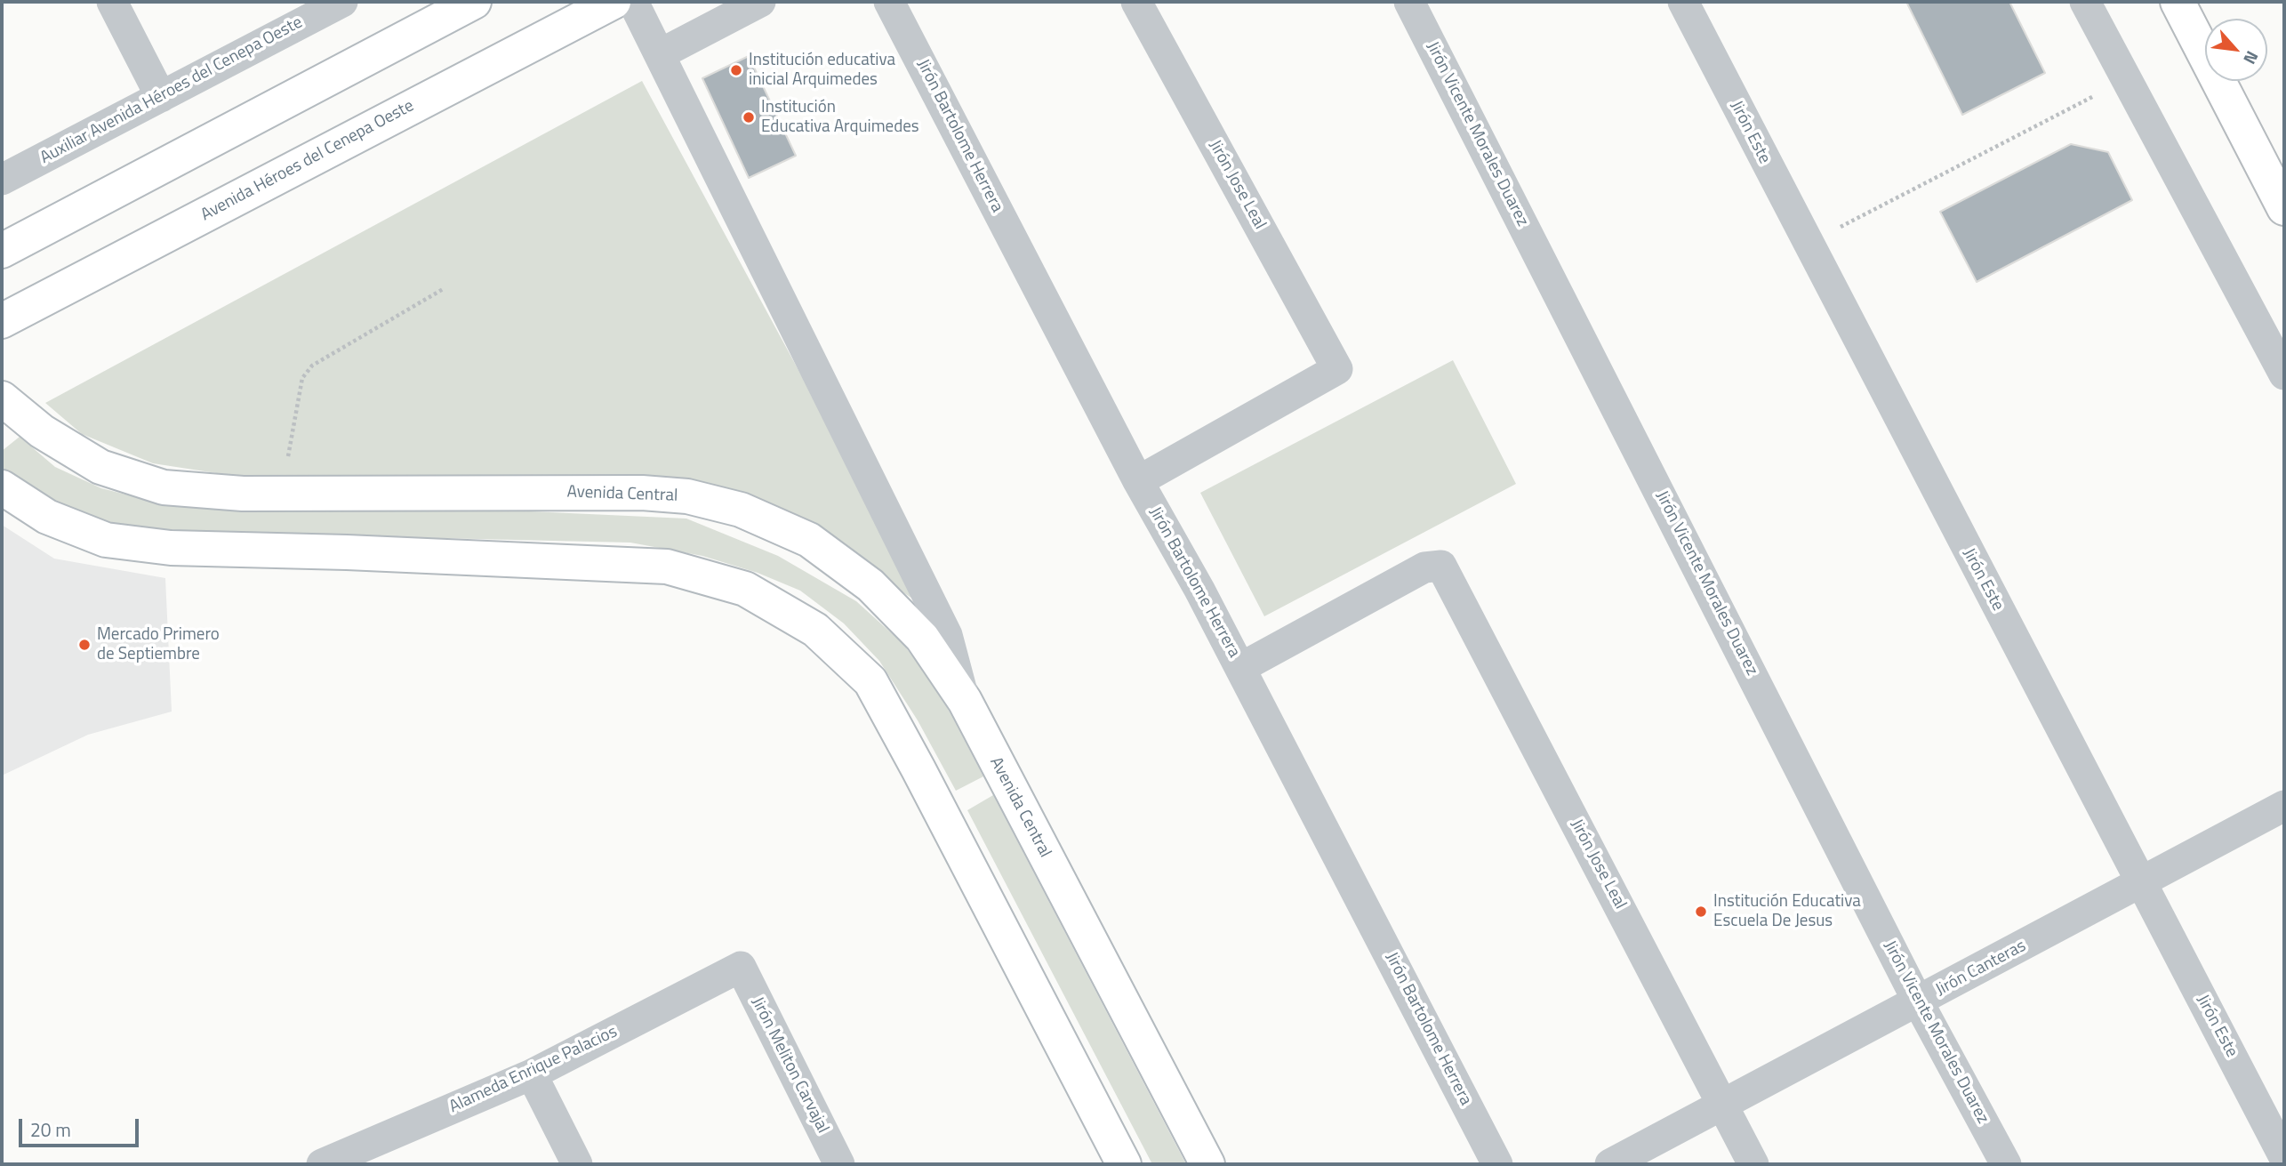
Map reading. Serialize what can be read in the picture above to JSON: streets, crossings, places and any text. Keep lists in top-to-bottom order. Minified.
{"streets":{"main road":["Avenida Héroes del Cenepa Oeste","Avenida Central"],"street":["Auxiliar Avenida Héroes del Cenepa Oeste","Jirón Este","Jirón Vicente Morales Duarez","Jirón Bartolome Herrera","Jirón Jose Leal","Jirón Canteras","Jirón Meliton Carvajal","Alameda Enrique Palacios"]},"crossings":[["Jirón Este","Jirón Canteras"],["Jirón Vicente Morales Duarez","Jirón Canteras"],["Jirón Bartolome Herrera","Jirón Jose Leal"],["Jirón Jose Leal","Jirón Canteras"],["Jirón Meliton Carvajal","Alameda Enrique Palacios"]],"places":["Institución educativa inicial Arquimedes","Institución Educativa Arquimedes","Mercado Primero de Septiembre","Institución Educativa Escuela De Jesus"],"scale_bar":"20 m","north":"bottom right"}
